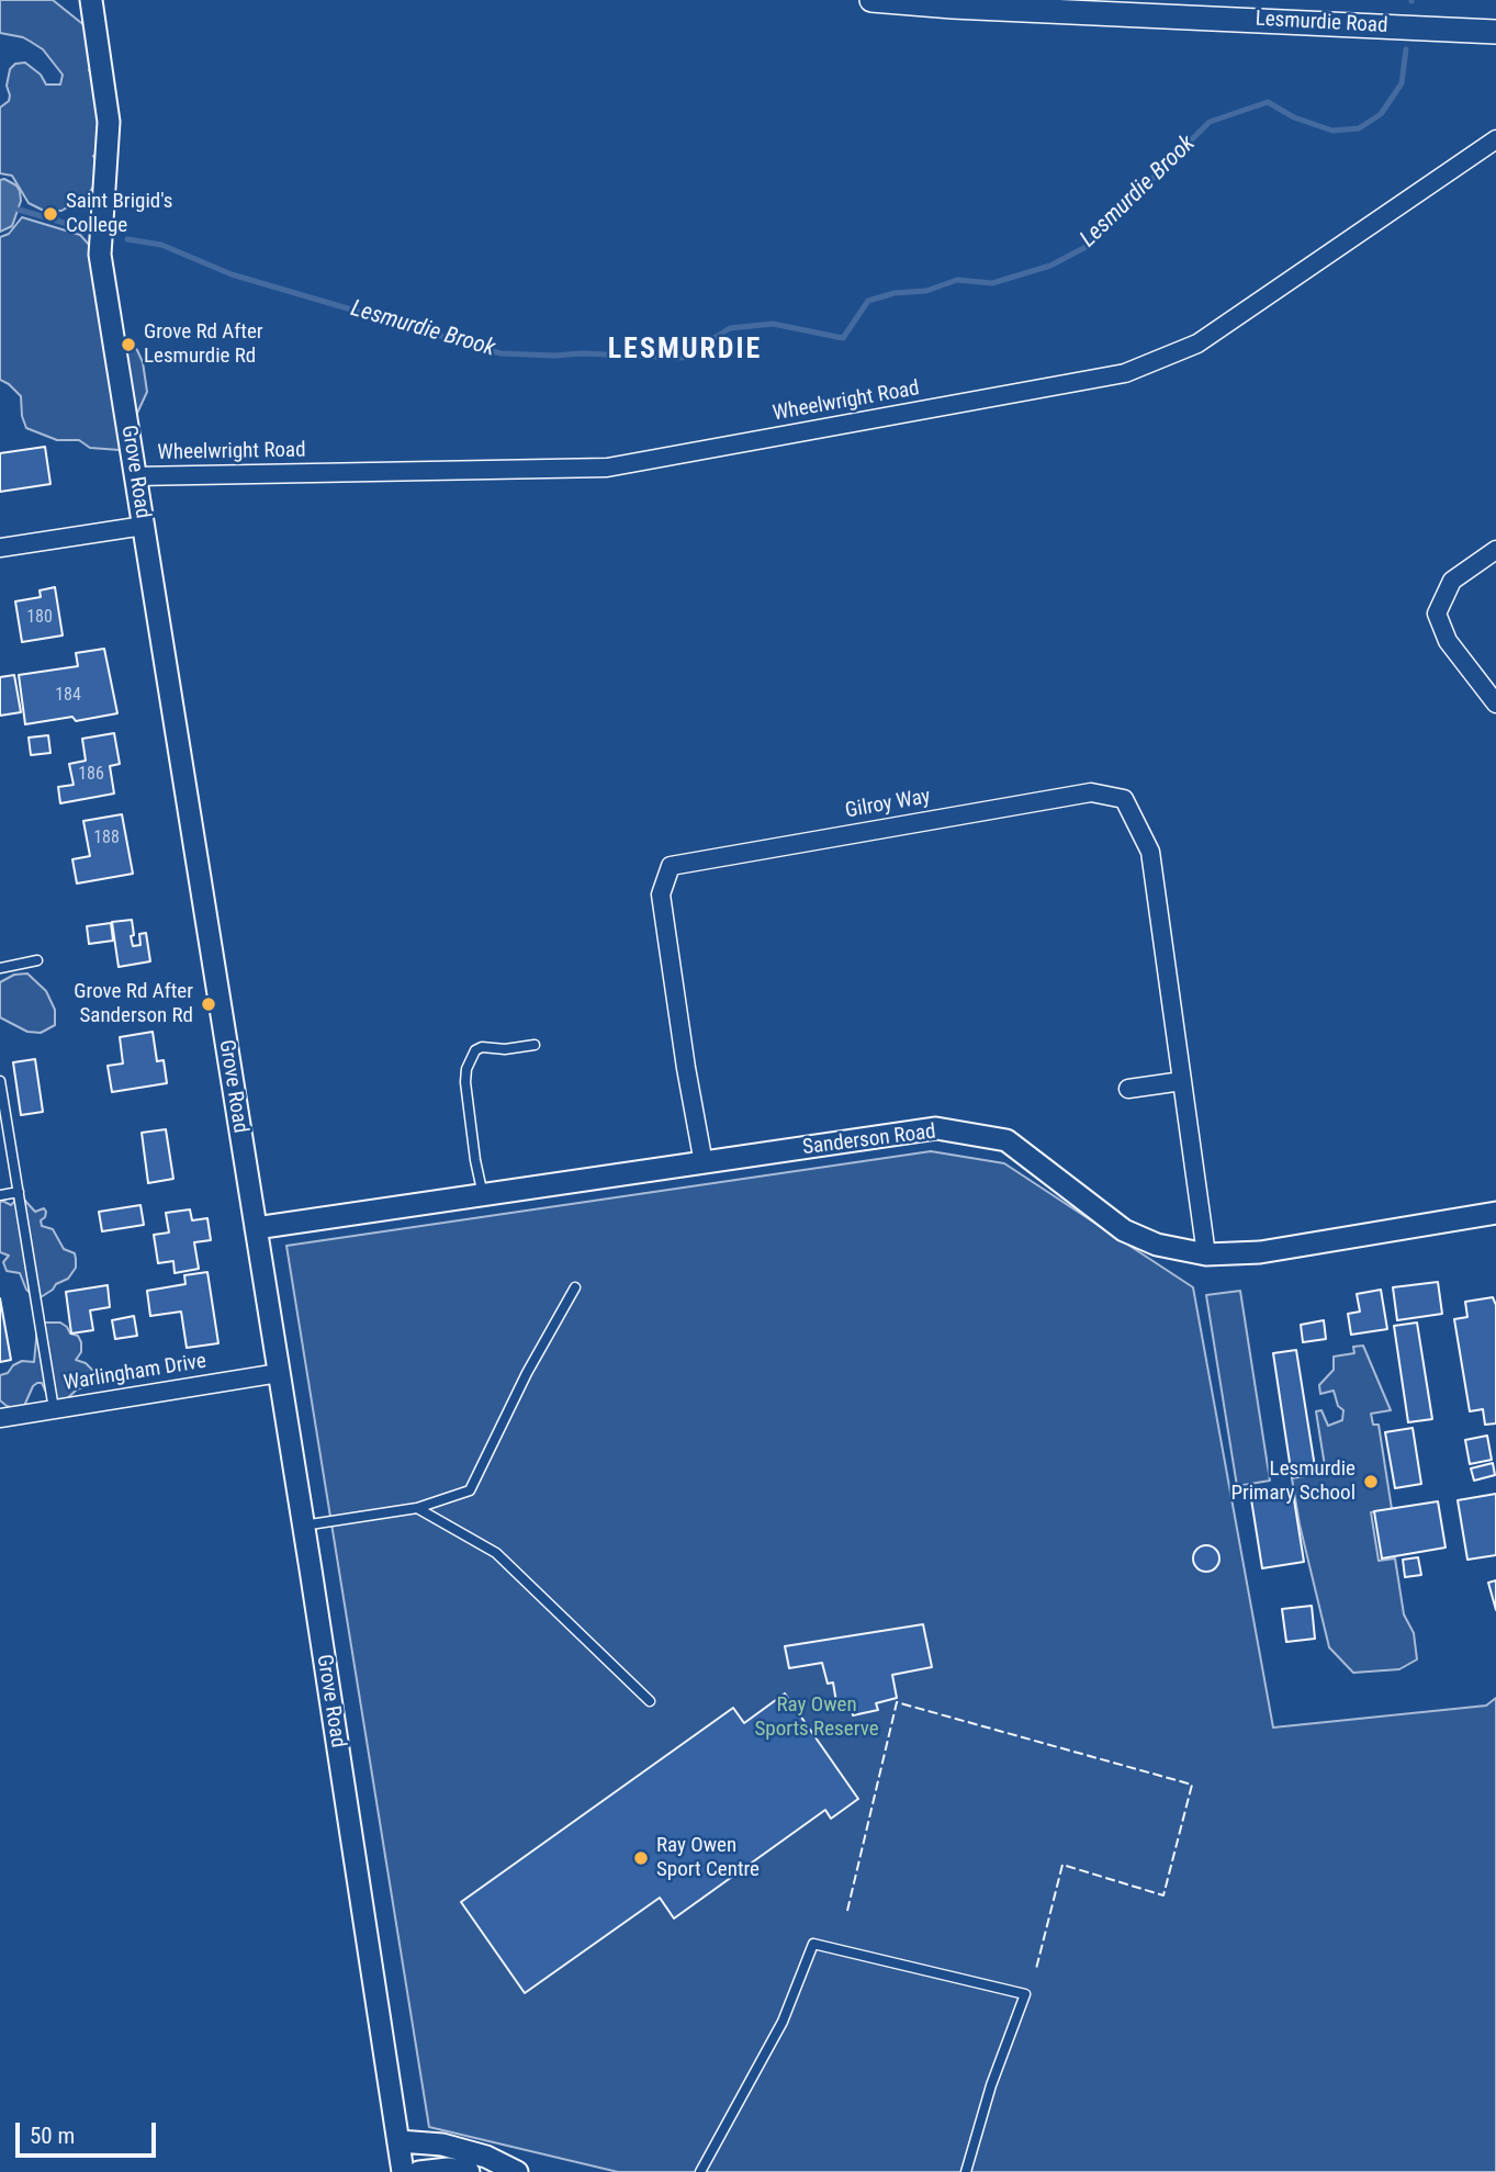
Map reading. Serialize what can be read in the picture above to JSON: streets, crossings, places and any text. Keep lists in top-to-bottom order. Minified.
{"streets":{"main road":["Lesmurdie Road"],"street":["Wheelwright Road","Grove Road","Gilroy Way","Sanderson Road","Warlingham Drive"]},"crossings":[["Wheelwright Road","Grove Road"],["Grove Road","Sanderson Road"],["Grove Road","Warlingham Drive"],["Gilroy Way","Sanderson Road"]],"districts":["LESMURDIE"],"water":["Lesmurdie Brook"],"parks":["Ray Owen Sports Reserve"],"places":["Saint Brigid's College","Grove Rd After Lesmurdie Rd","Grove Rd After Sanderson Rd","Lesmurdie Primary School","Ray Owen Sport Centre"],"house_numbers":["180","184","186","188"],"scale_bar":"50 m"}
